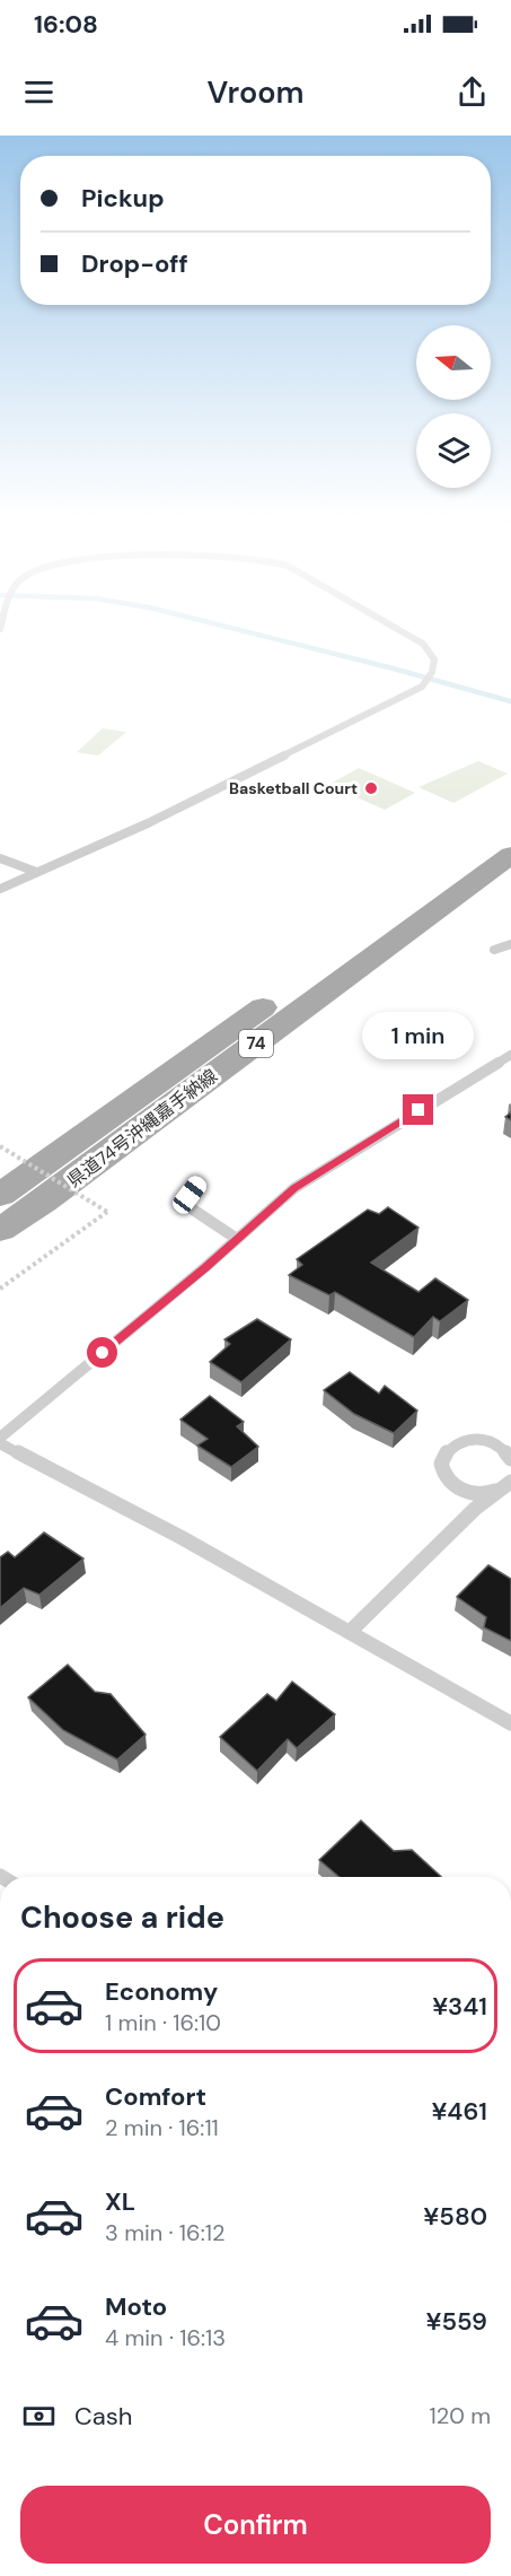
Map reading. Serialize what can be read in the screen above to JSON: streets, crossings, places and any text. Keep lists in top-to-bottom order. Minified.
{"streets":{"main road":["74","県道74号沖縄嘉手納線"]},"places":["Basketball Court"],"north":"left","page":{"status":"16:08","header":"Vroom","banner":["Pickup","Drop-off"],"bubble":"1 min","heading":"Choose a ride","list":[{"name":"Economy","note":"1 min · 16:10","value":"¥341"},{"name":"Comfort","note":"2 min · 16:11","value":"¥461"},{"name":"XL","note":"3 min · 16:12","value":"¥580"},{"name":"Moto","note":"4 min · 16:13","value":"¥559"}],"pay":["Cash","120 m"],"buttons":"Confirm"}}
